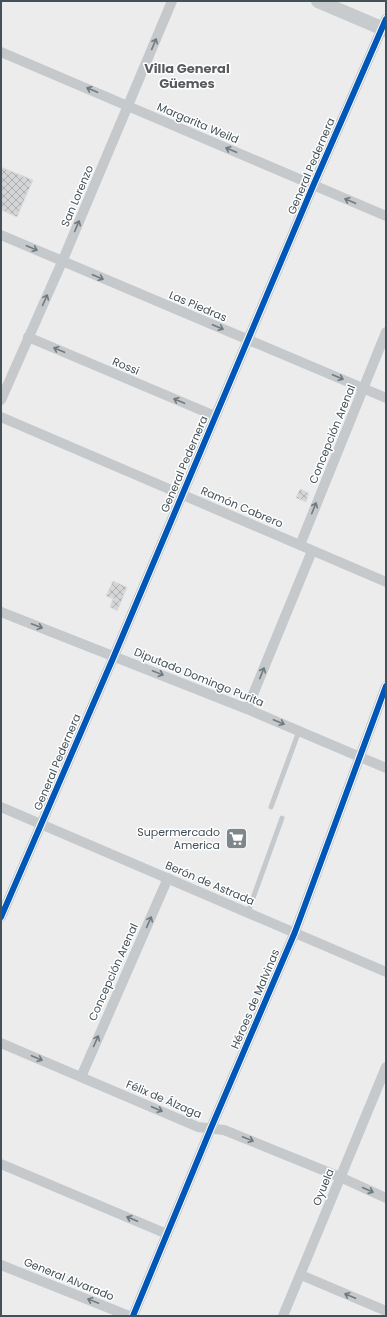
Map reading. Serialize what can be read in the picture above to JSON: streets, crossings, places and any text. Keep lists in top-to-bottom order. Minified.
{"streets":{"street":["Margarita Weild","General Pedernera","San Lorenzo","Las Piedras","Rossi","Concepción Arenal","Ramón Cabrero","Diputado Domingo Purita","Berón de Astrada","Héroes de Malvinas","Félix de Álzaga","Oyuela","General Alvarado"]},"crossings":[["Margarita Weild","General Pedernera"],["Margarita Weild","San Lorenzo"],["General Pedernera","Las Piedras"],["General Pedernera","Rossi"],["General Pedernera","Ramón Cabrero"],["General Pedernera","Diputado Domingo Purita"],["General Pedernera","Berón de Astrada"],["San Lorenzo","Las Piedras"],["San Lorenzo","Rossi"],["Las Piedras","Concepción Arenal"],["Concepción Arenal","Ramón Cabrero"],["Concepción Arenal","Berón de Astrada"],["Concepción Arenal","Félix de Álzaga"],["Diputado Domingo Purita","Héroes de Malvinas"],["Berón de Astrada","Héroes de Malvinas"],["Héroes de Malvinas","Félix de Álzaga"],["Félix de Álzaga","Oyuela"]],"one_way":["Margarita Weild","San Lorenzo","Las Piedras","Rossi","Concepción Arenal","Diputado Domingo Purita","Félix de Álzaga","General Alvarado"],"districts":["Villa General Güemes"],"places":{"supermarket":["Supermercado America"]}}
